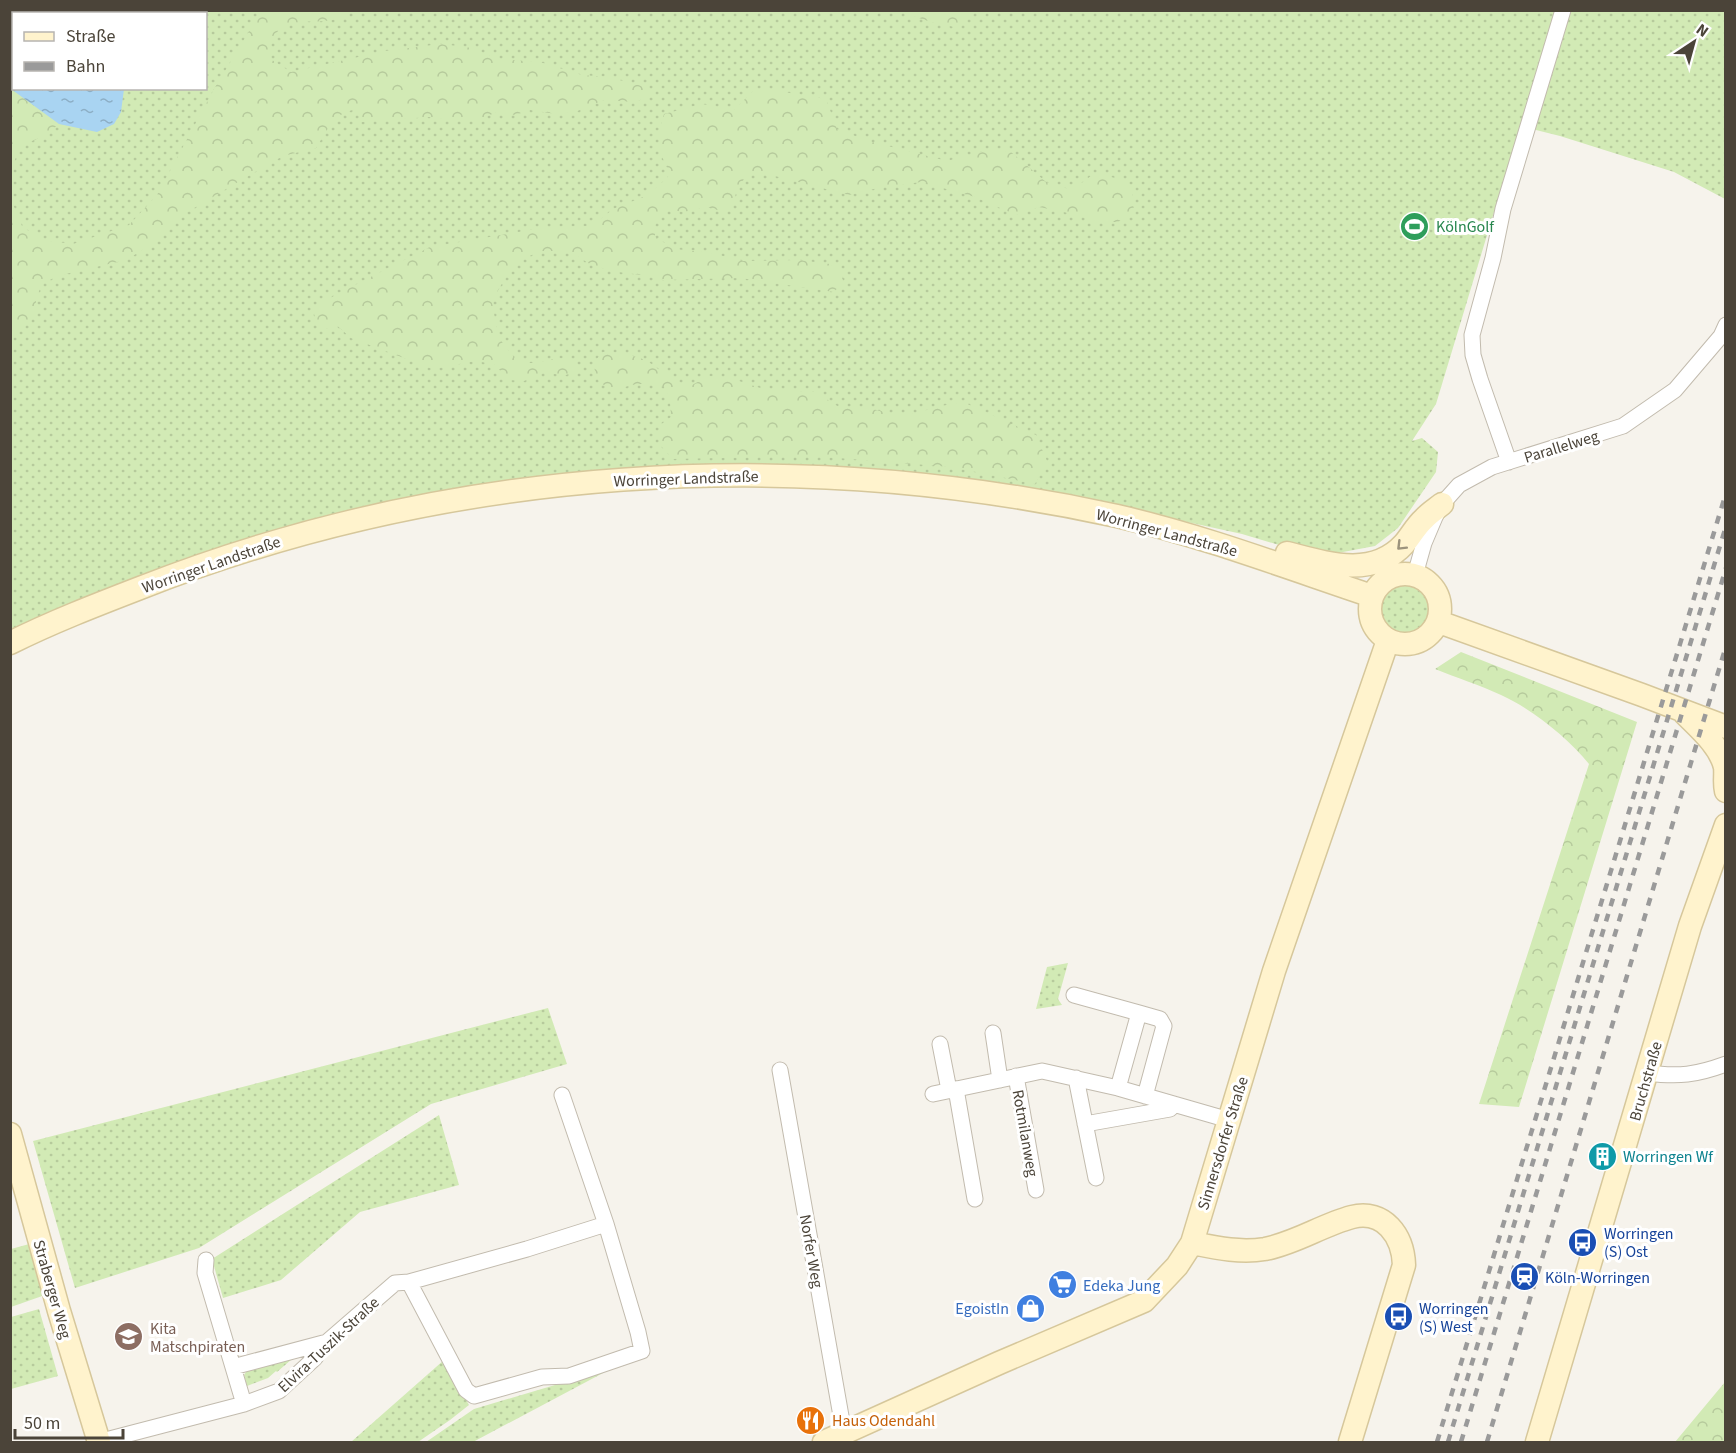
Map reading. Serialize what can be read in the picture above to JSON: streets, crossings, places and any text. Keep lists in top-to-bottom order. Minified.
{"streets":{"main road":["Worringer Landstraße","Bruchstraße","Sinnersdorfer Straße","Straberger Weg"],"street":["Parallelweg","Rotmilanweg","Norfer Weg","Elvira-Tuszik-Straße"]},"crossings":[["Parallelweg","Worringer Landstraße"],["Parallelweg","Sinnersdorfer Straße"],["Worringer Landstraße","Sinnersdorfer Straße"],["Rotmilanweg","Sinnersdorfer Straße"],["Sinnersdorfer Straße","Norfer Weg"],["Straberger Weg","Elvira-Tuszik-Straße"]],"places":{"sports":["KölnGolf"],"building":["Worringen Wf"],"bus stop":["Worringen (S) Ost","Worringen (S) West"],"station":["Köln-Worringen"],"supermarket":["Edeka Jung"],"shop":["EgoistIn"],"school or university":["Kita Matschpiraten"],"restaurant":["Haus Odendahl"]},"legend":["Straße","Bahn"],"scale_bar":"50 m","north":"top right"}
